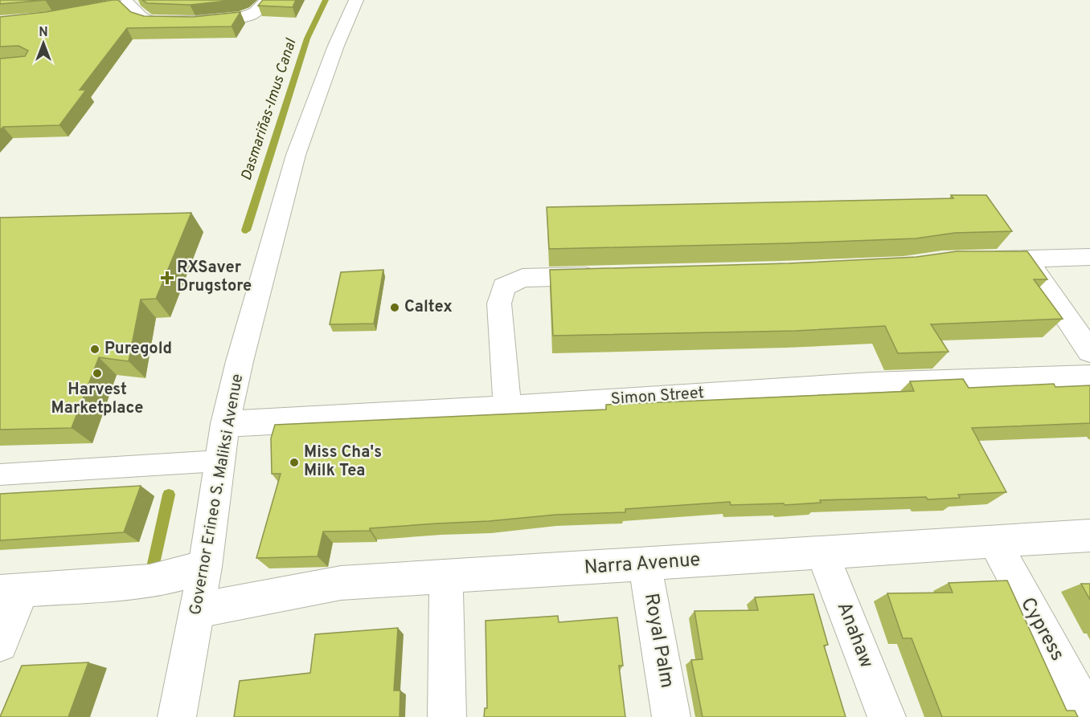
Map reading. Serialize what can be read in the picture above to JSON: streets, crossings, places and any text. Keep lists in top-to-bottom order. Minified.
{"streets":{"street":["Simon Street","Governor Erineo S. Maliksi Avenue","Narra Avenue","Cypress","Anahaw","Royal Palm"]},"crossings":[["Simon Street","Governor Erineo S. Maliksi Avenue"],["Governor Erineo S. Maliksi Avenue","Narra Avenue"],["Narra Avenue","Cypress"],["Narra Avenue","Anahaw"],["Narra Avenue","Royal Palm"]],"water":["Dasmariñas-Imus Canal"],"places":{"health":["RXSaver Drugstore"],"other":["Caltex","Puregold","Harvest Marketplace","Miss Cha's Milk Tea"]},"north":"top"}
